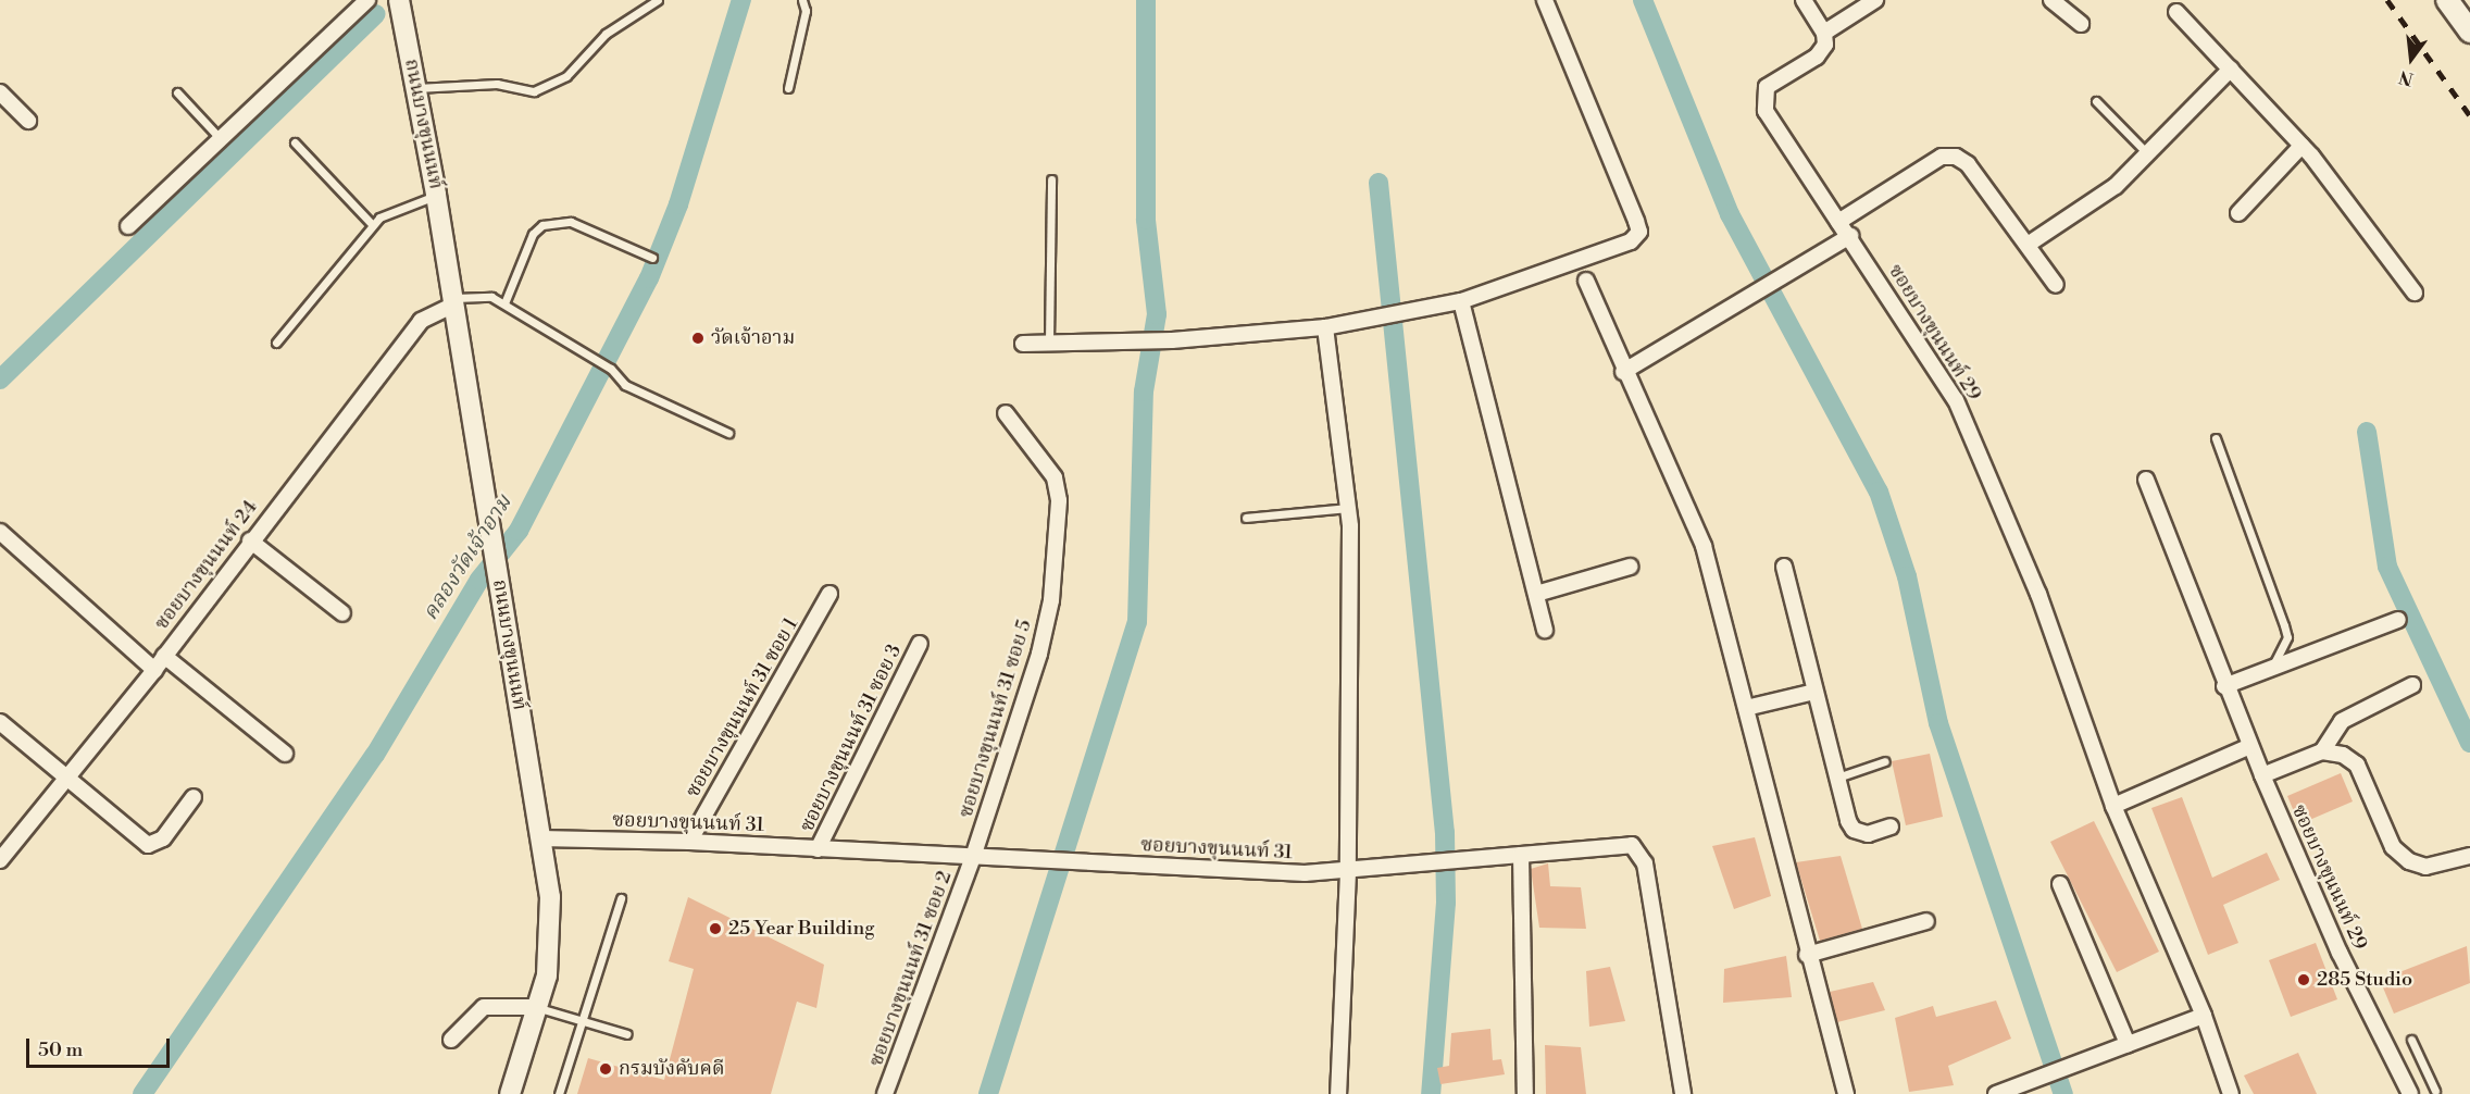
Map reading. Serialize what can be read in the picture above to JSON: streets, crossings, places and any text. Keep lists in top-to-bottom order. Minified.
{"streets":{"street":["ถนนบางขุนนนท์","ซอยบางขุนนนท์ 29","ซอยบางขุนนนท์ 24","ซอยบางขุนนนท์ 31 ซอย 1","ซอยบางขุนนนท์ 31 ซอย 5","ซอยบางขุนนนท์ 31 ซอย 3","ซอยบางขุนนนท์ 31","ซอยบางขุนนนท์ 31 ซอย 2"]},"crossings":[["ถนนบางขุนนนท์","ซอยบางขุนนนท์ 24"],["ถนนบางขุนนนท์","ซอยบางขุนนนท์ 31"],["ซอยบางขุนนนท์ 31 ซอย 1","ซอยบางขุนนนท์ 31"],["ซอยบางขุนนนท์ 31 ซอย 5","ซอยบางขุนนนท์ 31"],["ซอยบางขุนนนท์ 31 ซอย 5","ซอยบางขุนนนท์ 31 ซอย 2"],["ซอยบางขุนนนท์ 31 ซอย 3","ซอยบางขุนนนท์ 31"],["ซอยบางขุนนนท์ 31","ซอยบางขุนนนท์ 31 ซอย 2"]],"water":["คลองวัดเจ้าอาม"],"places":["วัดเจ้าอาม","25 Year Building","285 Studio","กรมบังคับคดี"],"scale_bar":"50 m","north":"bottom"}
